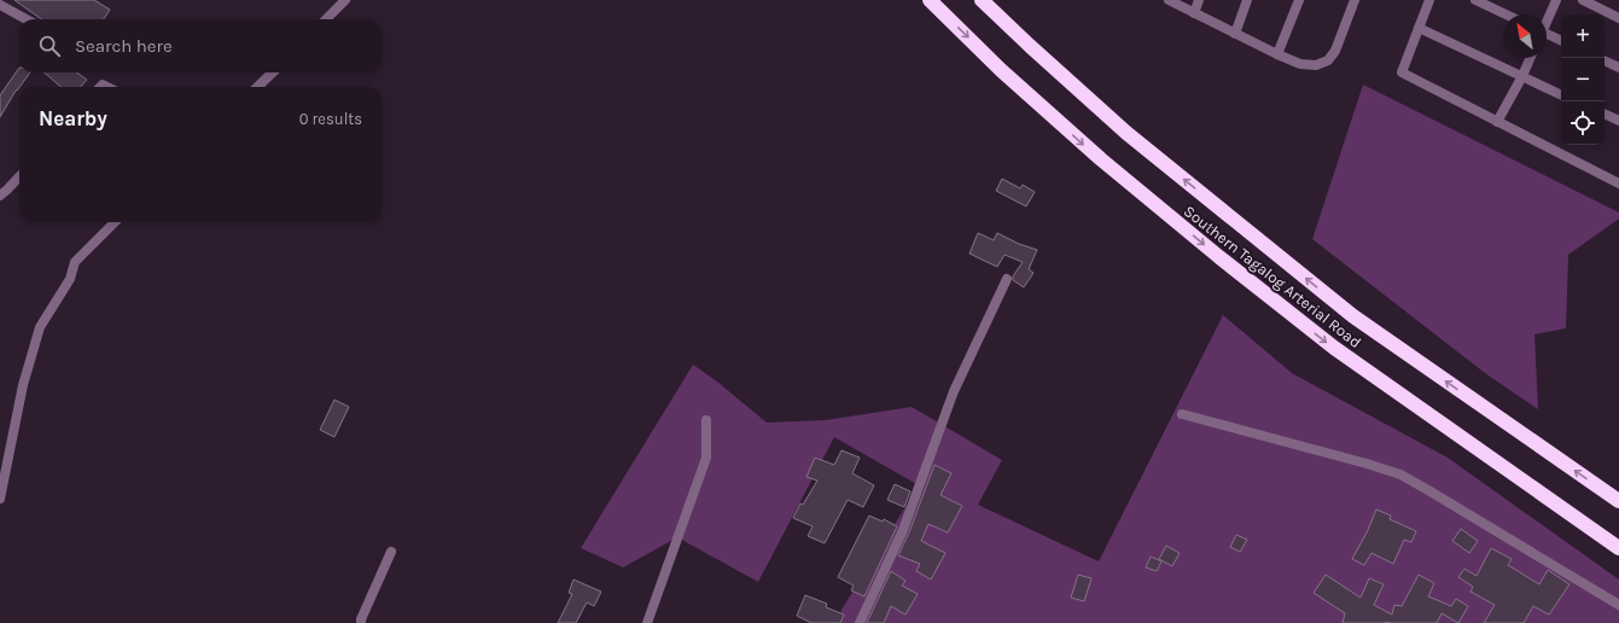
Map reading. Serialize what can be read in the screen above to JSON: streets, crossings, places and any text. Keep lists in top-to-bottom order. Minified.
{"streets":{"highway":["Southern Tagalog Arterial Road"]},"north":"top left","page":{"map_buttons":["+","−"],"search":"Search here","heading":["Nearby","0 results"]}}
